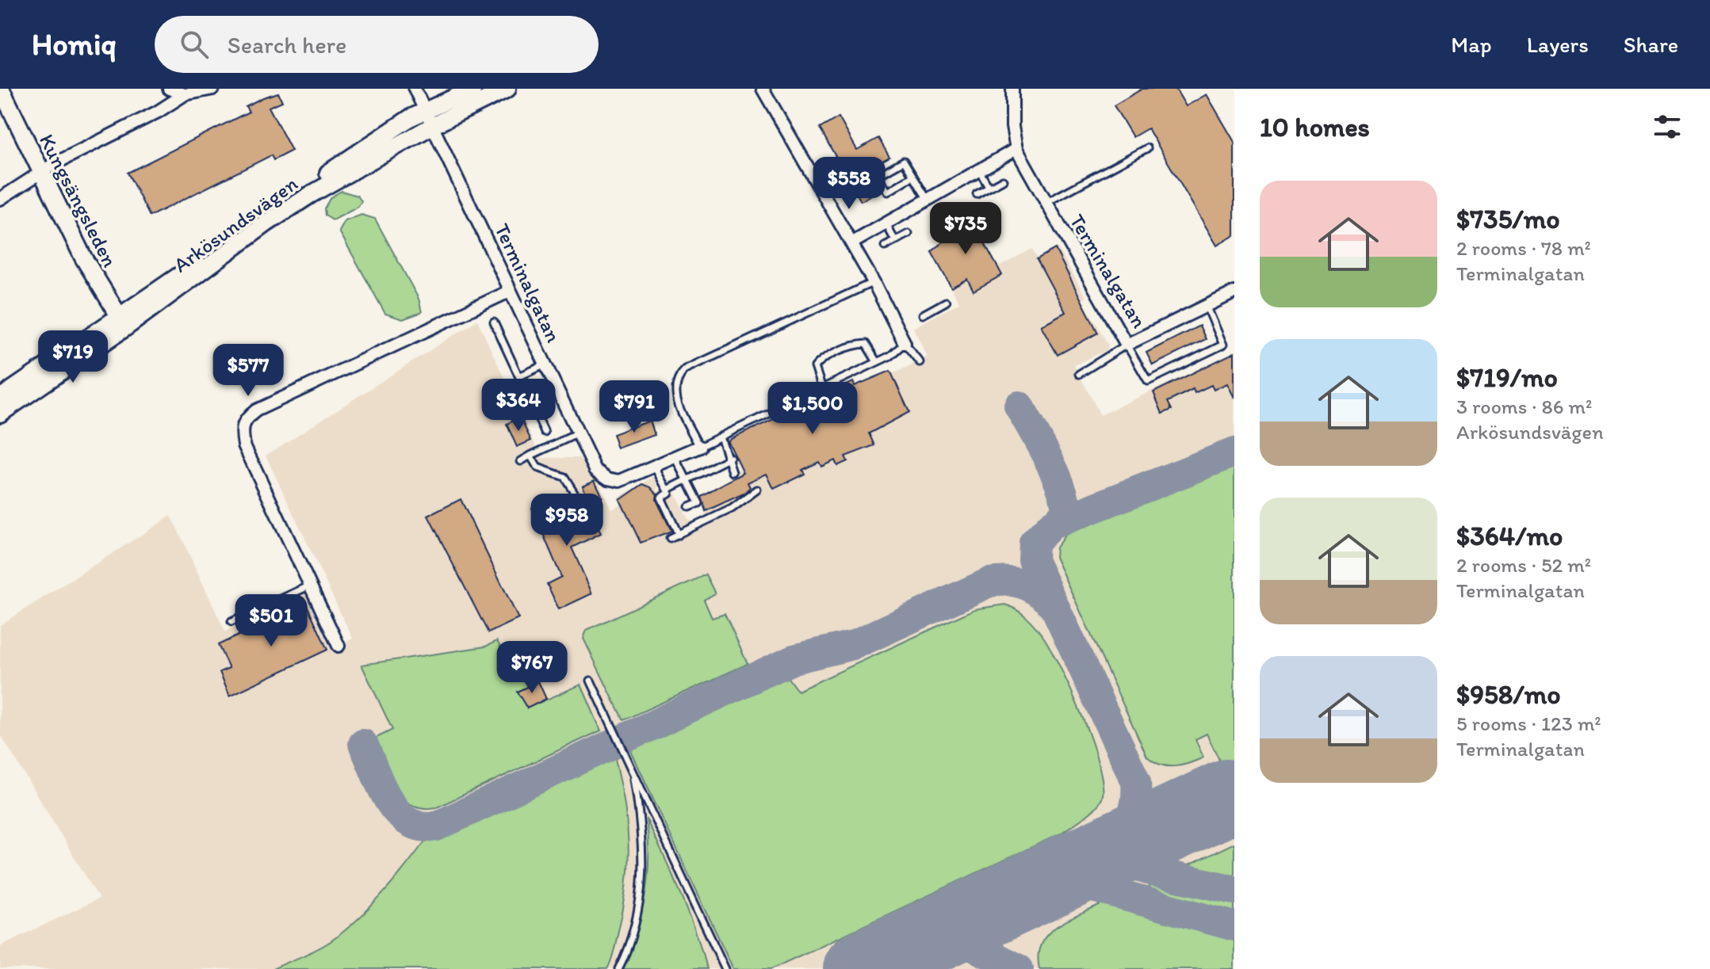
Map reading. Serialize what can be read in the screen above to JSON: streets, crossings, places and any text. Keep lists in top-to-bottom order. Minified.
{"streets":{"main road":["Kungsängsleden","Arkösundsvägen"],"street":["Terminalgatan"]},"crossings":[["Kungsängsleden","Arkösundsvägen"],["Arkösundsvägen","Terminalgatan"]],"page":{"header":"Homiq","search":"Search here","nav":["Map","Layers","Share"],"heading":"10 homes","price":["$558","$735","$719","$577","$364","$791","$1,500","$958","$501","$767"],"list":[{"name":"$735/mo","note":"2 rooms · 78 m² · Terminalgatan"},{"name":"$719/mo","note":"3 rooms · 86 m² · Arkösundsvägen"},{"name":"$364/mo","note":"2 rooms · 52 m² · Terminalgatan"},{"name":"$958/mo","note":"5 rooms · 123 m² · Terminalgatan"}]}}
